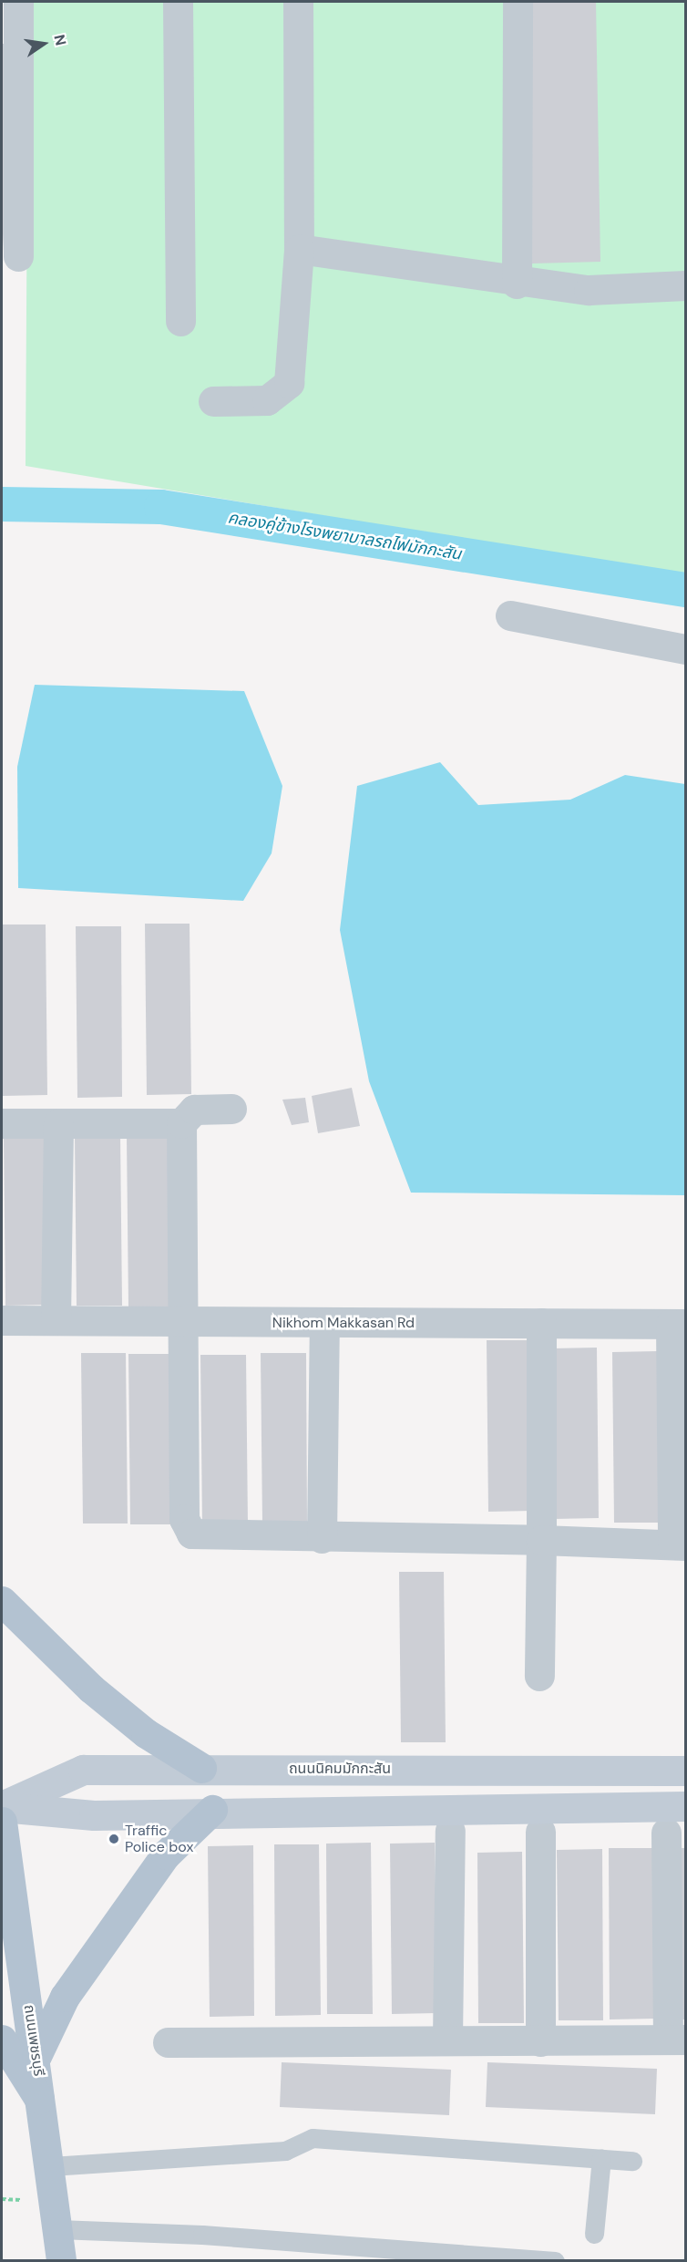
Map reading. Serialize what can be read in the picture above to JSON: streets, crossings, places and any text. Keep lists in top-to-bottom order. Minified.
{"streets":{"main road":["ถนนเพชรบุรี"],"street":["Nikhom Makkasan Rd","ถนนนิคมมักกะสัน"]},"water":["คลองคู่ข้างโรงพยาบาลรถไฟมักกะสัน"],"places":["Traffic Police box"],"north":"right"}
